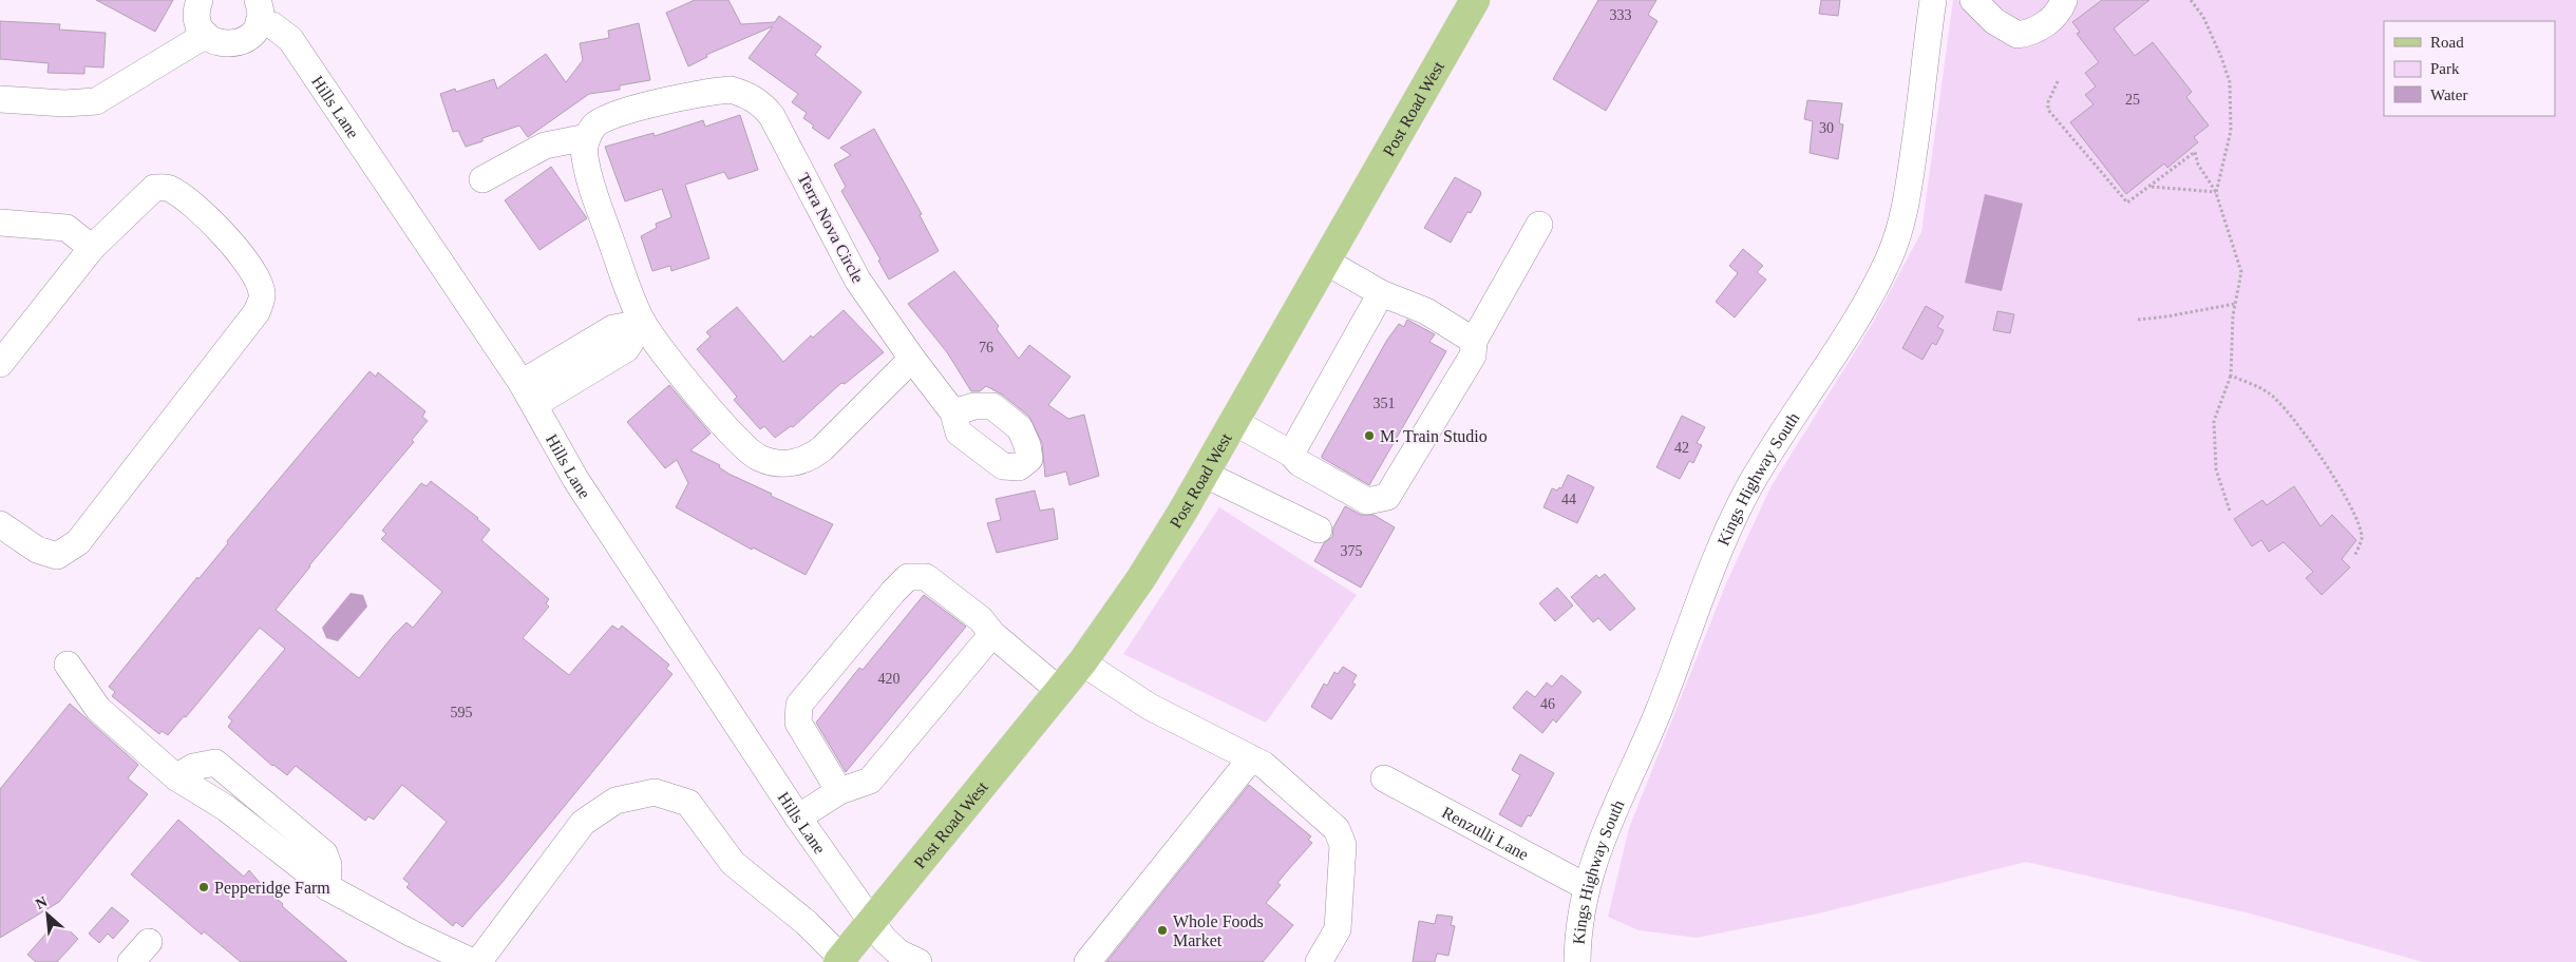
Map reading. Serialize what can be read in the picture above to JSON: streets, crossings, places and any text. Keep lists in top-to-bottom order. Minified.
{"streets":{"main road":["Post Road West"],"street":["Hills Lane","Terra Nova Circle","Kings Highway South","Renzulli Lane"]},"crossings":[["Hills Lane","Post Road West"],["Kings Highway South","Renzulli Lane"]],"places":["M. Train Studio","Pepperidge Farm","Whole Foods Market"],"house_numbers":["333","25","30","76","351","42","44","375","420","46","595"],"legend":["Road","Park","Water"],"north":"top left"}
